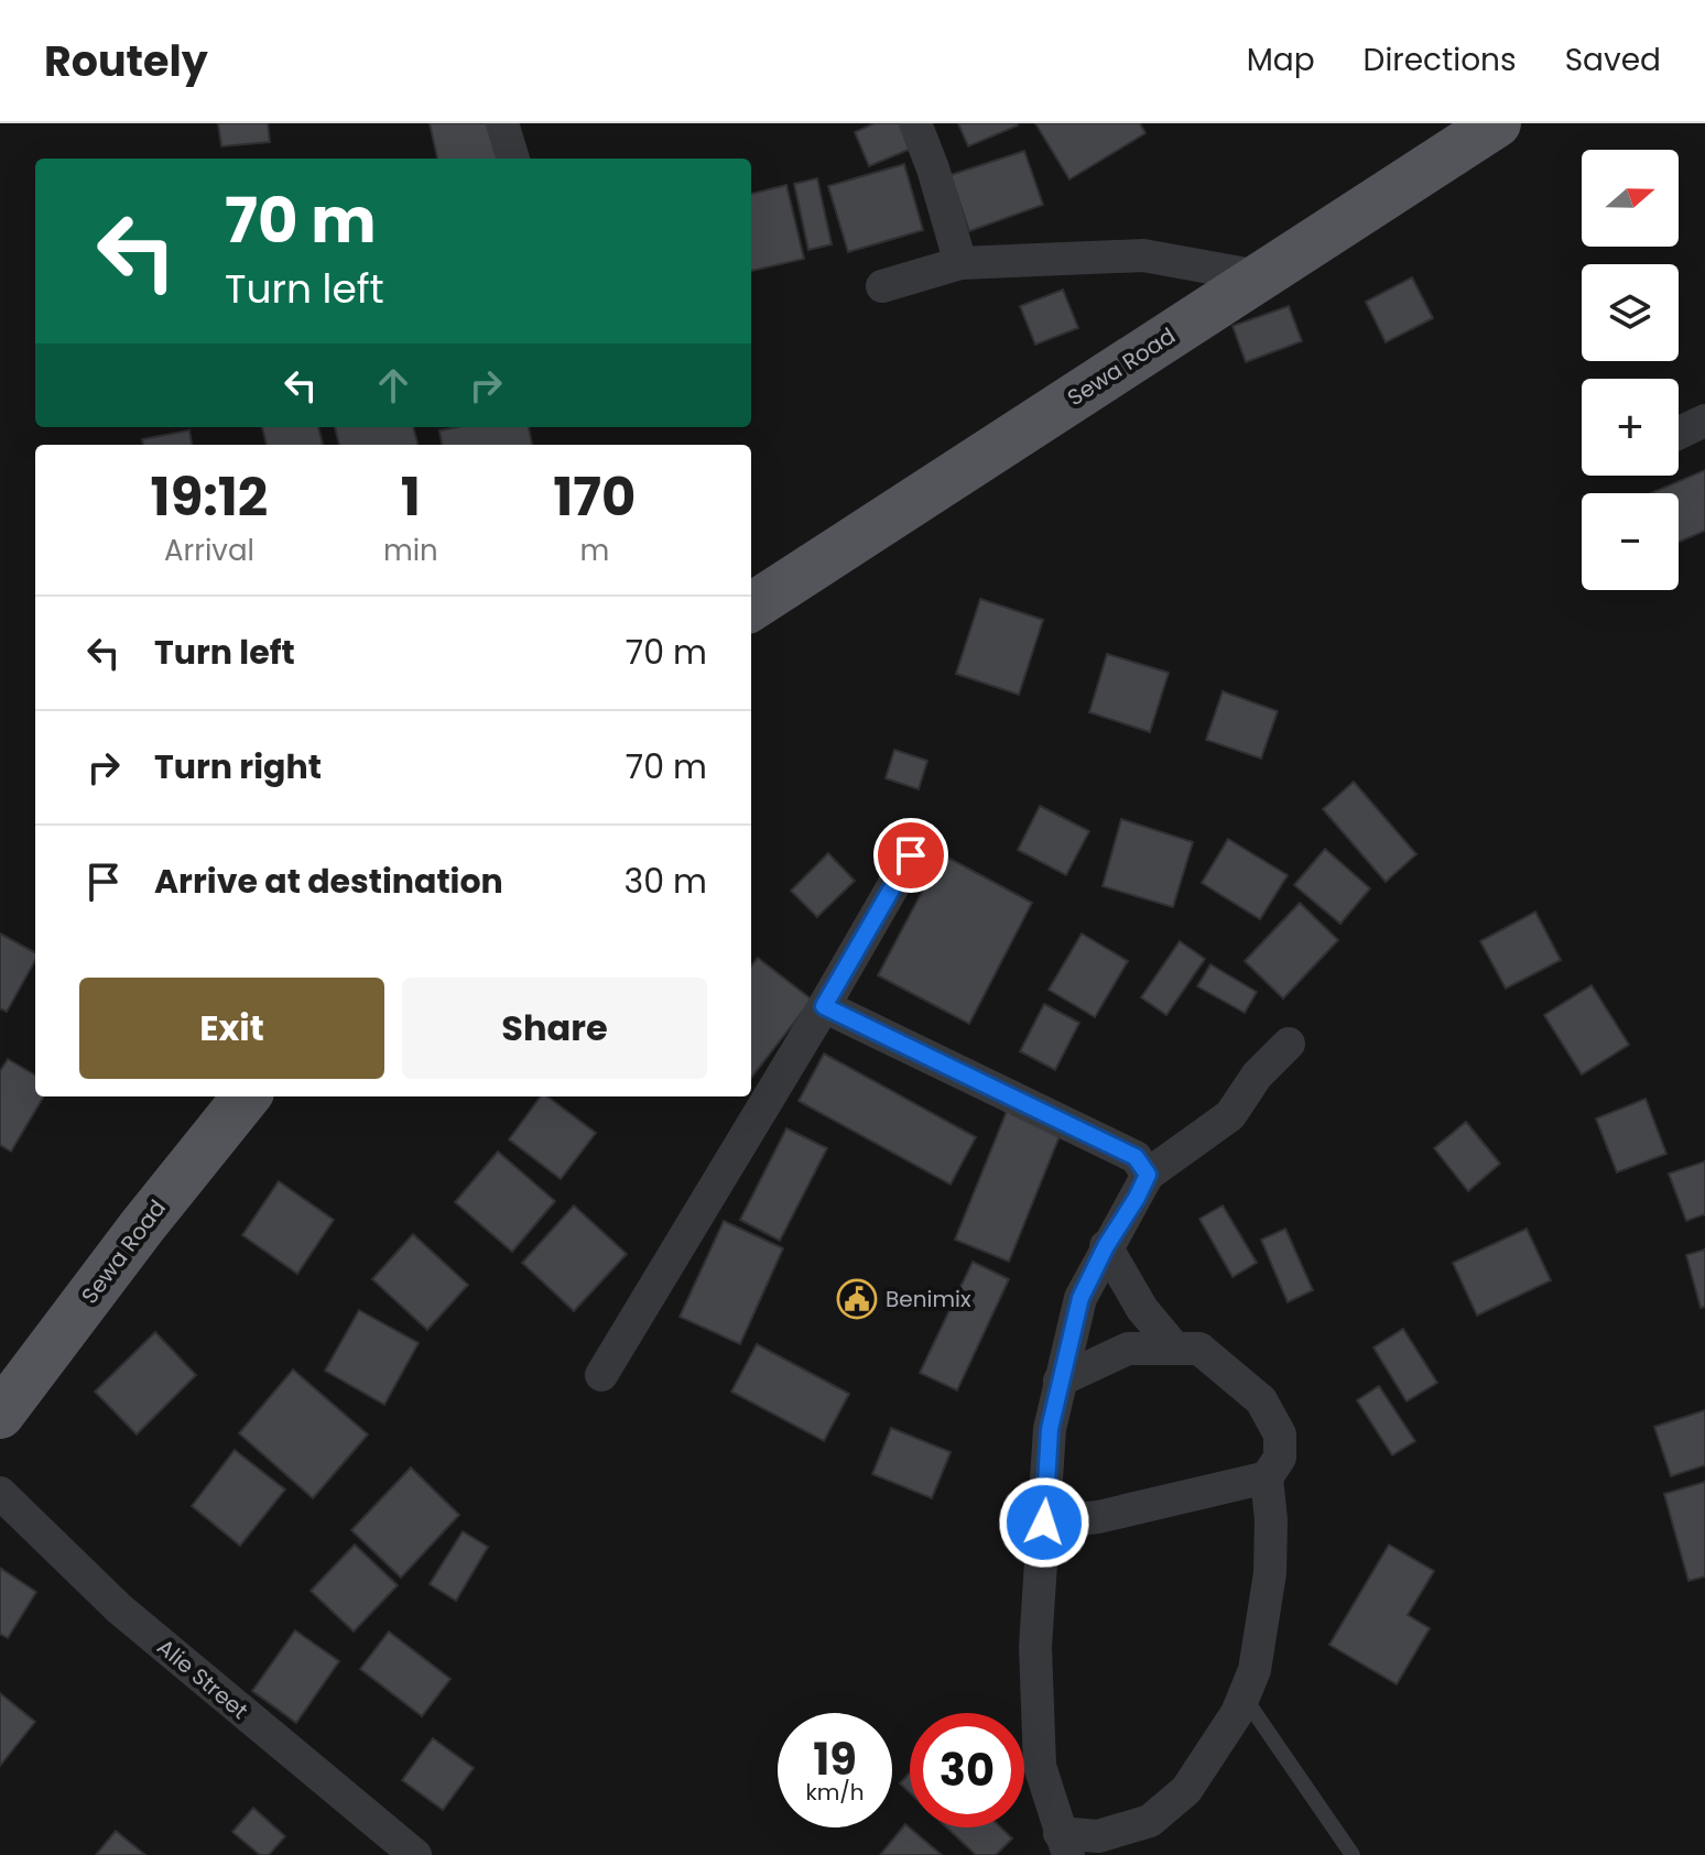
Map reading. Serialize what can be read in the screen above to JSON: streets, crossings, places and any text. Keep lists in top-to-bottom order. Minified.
{"streets":{"main road":["Sewa Road"],"street":["Alie Street"]},"places":{"public building":["Benimix"]},"north":"right","page":{"header":"Routely","nav":["Map","Directions","Saved"],"map_buttons":["+","−"],"turn":["70 m","Turn left"],"eta":["19:12","Arrival","1","min","170","m"],"list":[{"name":"Turn left","value":"70 m"},{"name":"Turn right","value":"70 m"},{"name":"Arrive at destination","value":"30 m"}],"buttons":["Exit","Share"],"speed":"19 km/h","limit":"30"}}
